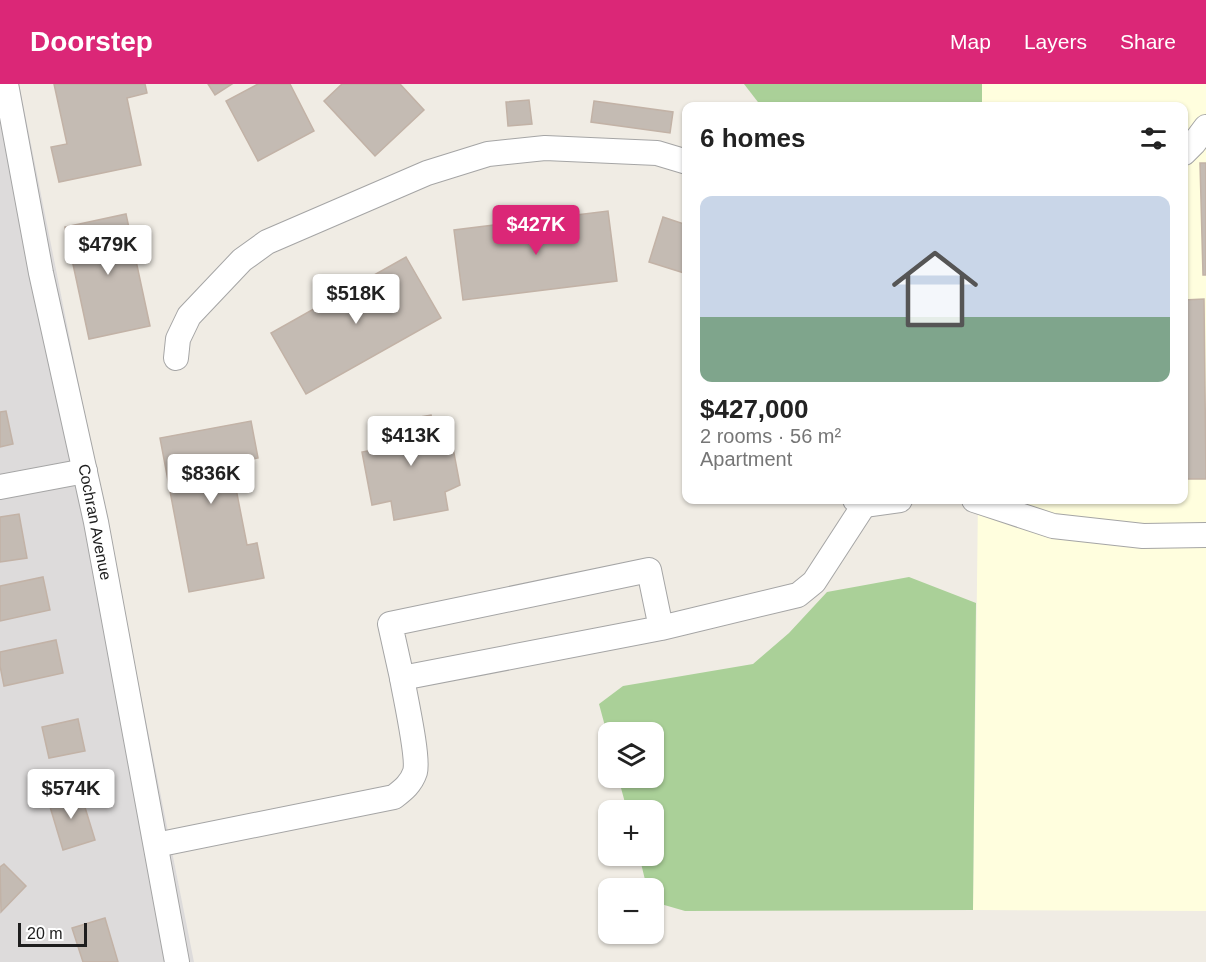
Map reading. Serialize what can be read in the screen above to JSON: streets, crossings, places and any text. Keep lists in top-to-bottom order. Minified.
{"streets":{"street":["Cochran Avenue"]},"scale_bar":"20 m","page":{"header":"Doorstep","nav":["Map","Layers","Share"],"heading":"6 homes","list":[{"name":"$427,000","note":"2 rooms · 56 m² · Apartment"}],"price":["$427K","$479K","$518K","$413K","$836K","$574K"],"map_buttons":["+","−"],"scale":"20 m"}}
